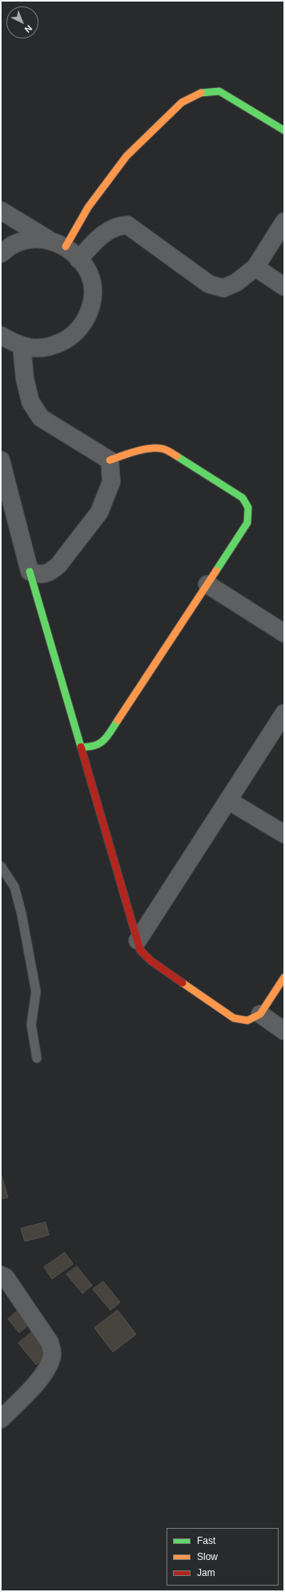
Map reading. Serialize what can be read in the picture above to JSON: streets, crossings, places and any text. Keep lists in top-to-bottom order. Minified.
{"legend":["Fast","Slow","Jam"],"north":"bottom right"}
